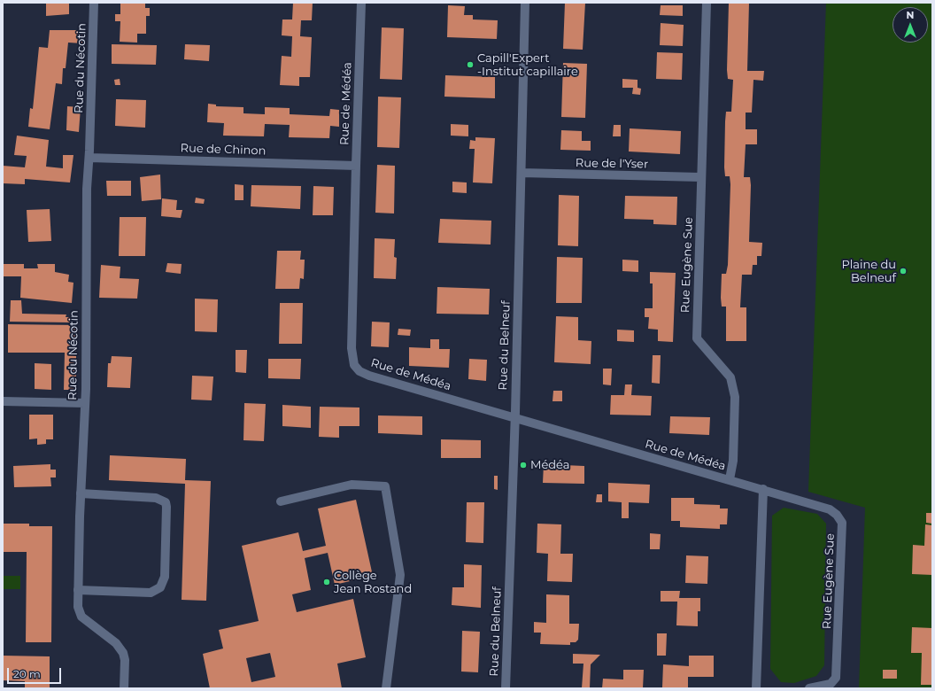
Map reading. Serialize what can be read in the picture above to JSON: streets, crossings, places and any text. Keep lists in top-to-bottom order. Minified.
{"streets":{"street":["Rue du Nécotin","Rue de Médéa","Rue de Chinon","Rue de l'Yser","Rue Eugène Sue","Rue du Belneuf"]},"crossings":[["Rue du Nécotin","Rue de Chinon"],["Rue de Médéa","Rue de Chinon"],["Rue de Médéa","Rue Eugène Sue"],["Rue de Médéa","Rue du Belneuf"],["Rue de l'Yser","Rue Eugène Sue"],["Rue de l'Yser","Rue du Belneuf"]],"places":["Capill'Expert -Institut capillaire","Plaine du Belneuf","Médéa","Collège Jean Rostand"],"scale_bar":"20 m","north":"top"}
